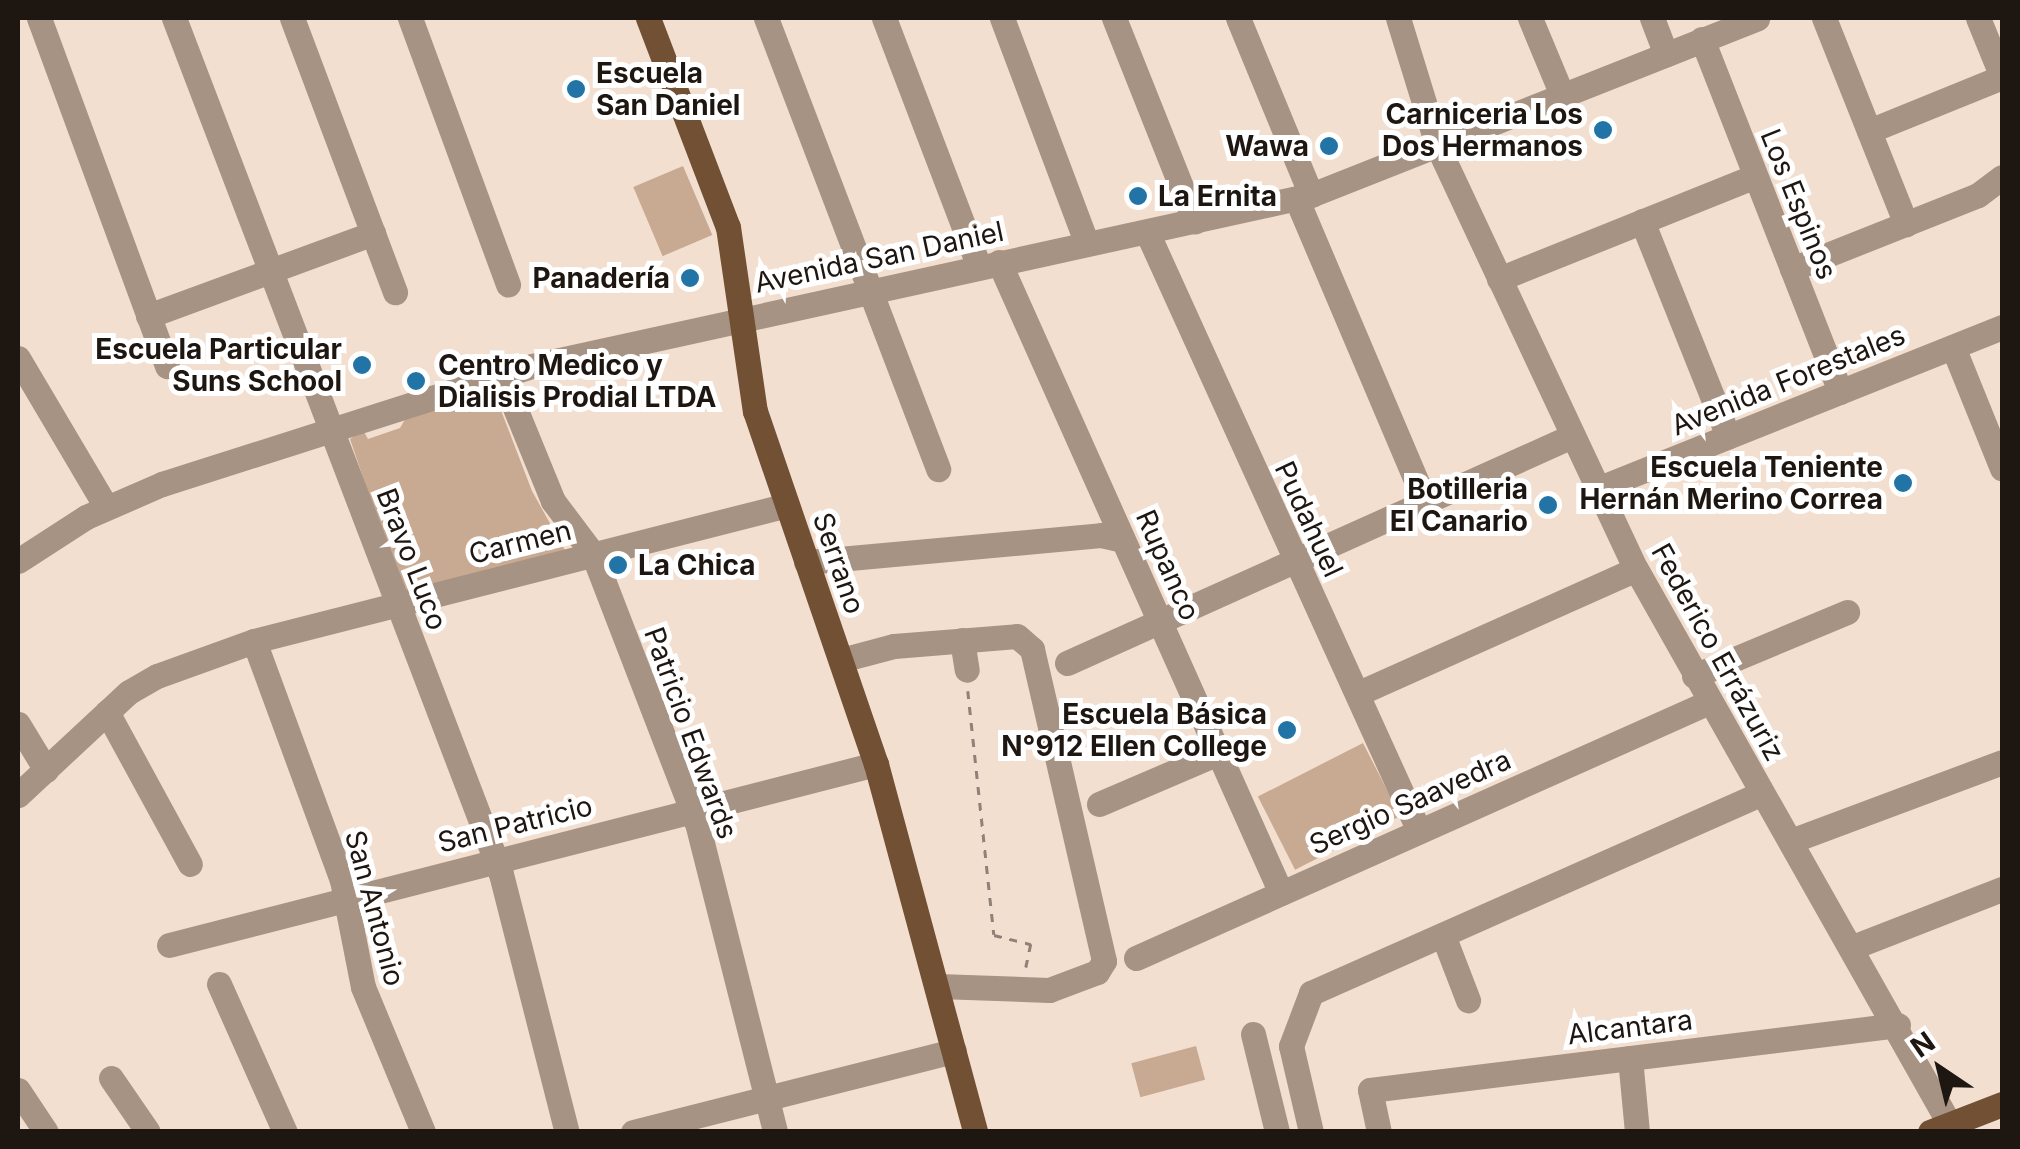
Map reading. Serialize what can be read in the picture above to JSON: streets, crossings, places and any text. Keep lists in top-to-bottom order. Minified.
{"streets":{"main road":["Serrano"],"street":["Los Espinos","Avenida San Daniel","Avenida Forestales","Pudahuel","Carmen","Bravo Luco","Rupanco","Federico Errázuriz","Patricio Edwards","Sergio Saavedra","San Patricio","San Antonio","Alcantara"]},"crossings":[["Los Espinos","Avenida San Daniel"],["Los Espinos","Avenida Forestales"],["Avenida San Daniel","Pudahuel"],["Avenida San Daniel","Bravo Luco"],["Avenida San Daniel","Serrano"],["Avenida San Daniel","Rupanco"],["Avenida San Daniel","Federico Errázuriz"],["Avenida San Daniel","Patricio Edwards"],["Avenida Forestales","Federico Errázuriz"],["Pudahuel","Sergio Saavedra"],["Carmen","Bravo Luco"],["Carmen","Serrano"],["Carmen","Patricio Edwards"],["Carmen","San Antonio"],["Bravo Luco","San Patricio"],["Serrano","San Patricio"],["Rupanco","Sergio Saavedra"],["Federico Errázuriz","Sergio Saavedra"],["Federico Errázuriz","Alcantara"],["Patricio Edwards","San Patricio"],["San Patricio","San Antonio"]],"places":["Escuela San Daniel","Carniceria Los Dos Hermanos","Wawa","La Ernita","Panadería","Escuela Particular Suns School","Centro Medico y Dialisis Prodial LTDA","Escuela Teniente Hernán Merino Correa","Botilleria El Canario","La Chica","Escuela Básica N°912 Ellen College"],"north":"top left"}
